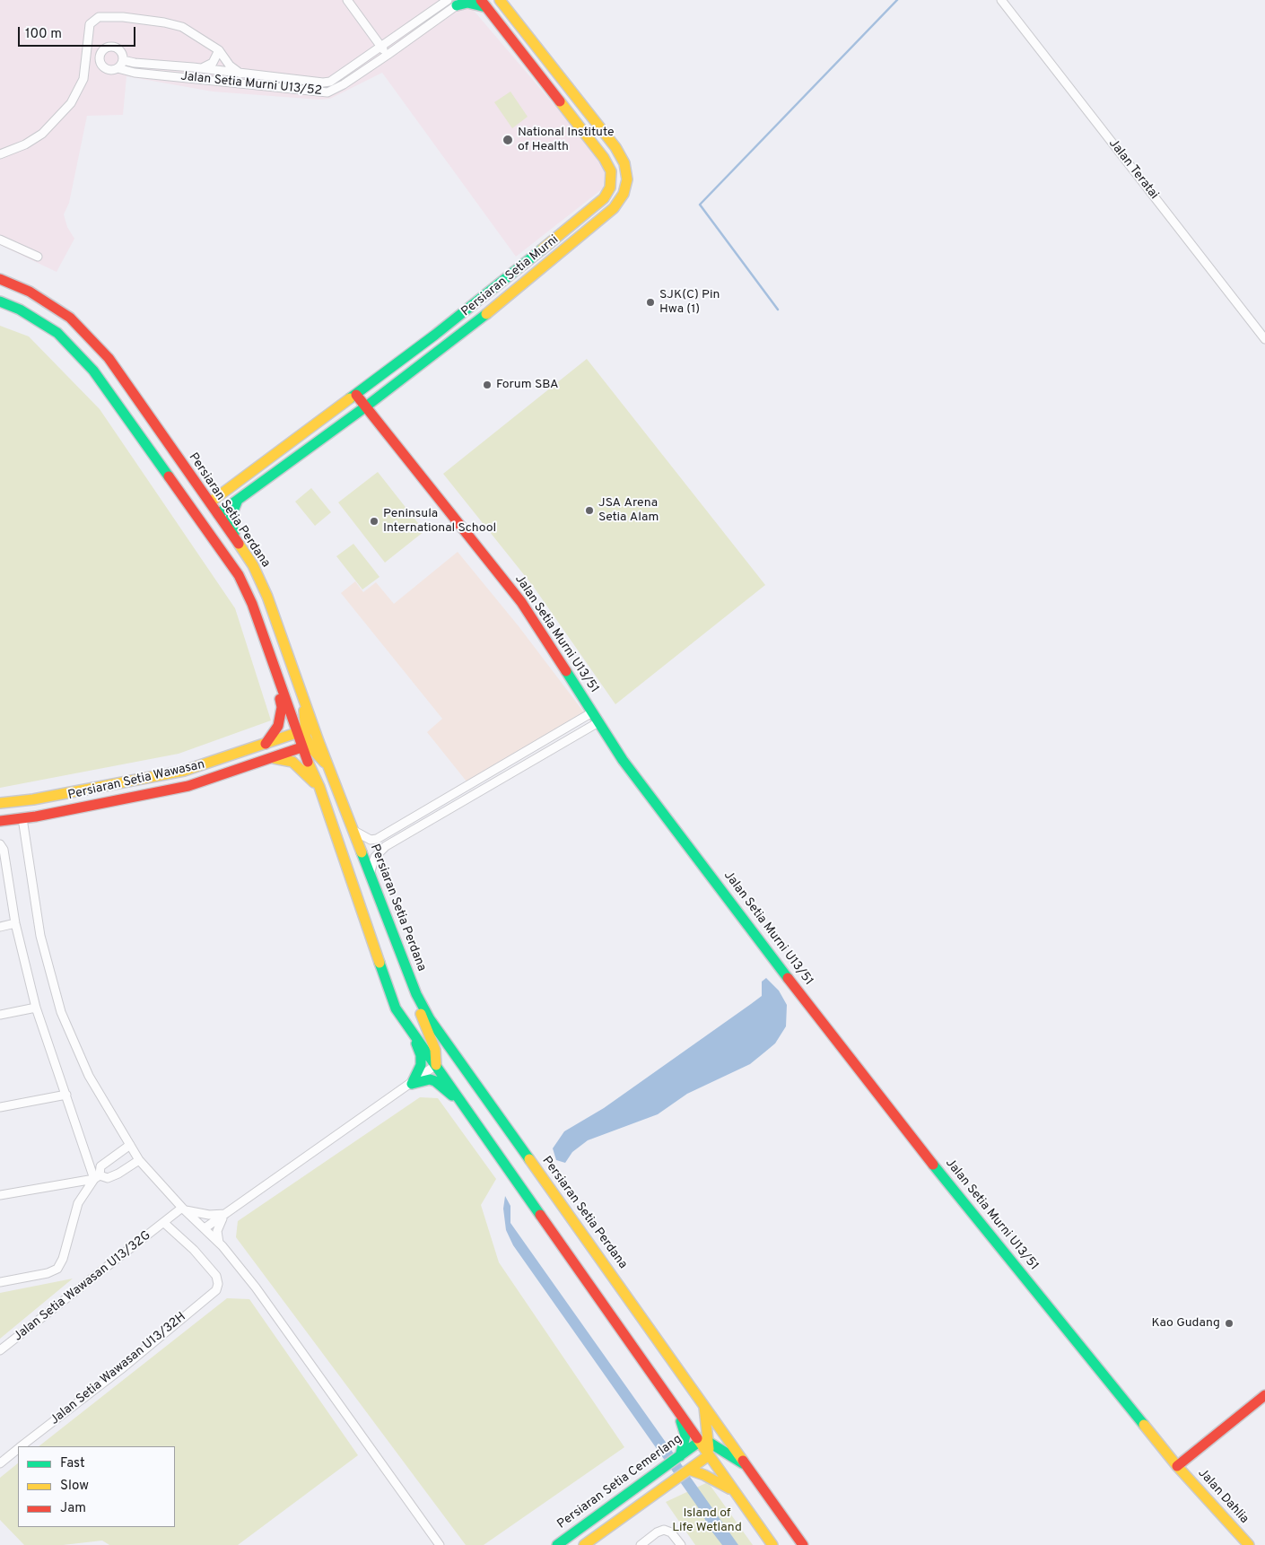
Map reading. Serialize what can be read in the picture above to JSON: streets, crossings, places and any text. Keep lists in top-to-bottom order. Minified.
{"streets":{"street":["Jalan Setia Murni U13/52","Jalan Teratai","Persiaran Setia Murni","Persiaran Setia Perdana","Jalan Setia Murni U13/51","Persiaran Setia Wawasan","Jalan Setia Wawasan U13/32G","Jalan Setia Wawasan U13/32H","Persiaran Setia Cemerlang","Jalan Dahlia"]},"crossings":[["Persiaran Setia Murni","Persiaran Setia Perdana"],["Persiaran Setia Murni","Jalan Setia Murni U13/51"],["Jalan Setia Murni U13/51","Jalan Dahlia"],["Jalan Setia Wawasan U13/32G","Jalan Setia Wawasan U13/32H"]],"parks":["Island of Life Wetland"],"places":["National Institute of Health","SJK(C) Pin Hwa (1)","Forum SBA","JSA Arena Setia Alam","Peninsula International School","Kao Gudang"],"legend":["Fast","Slow","Jam"],"scale_bar":"100 m"}
